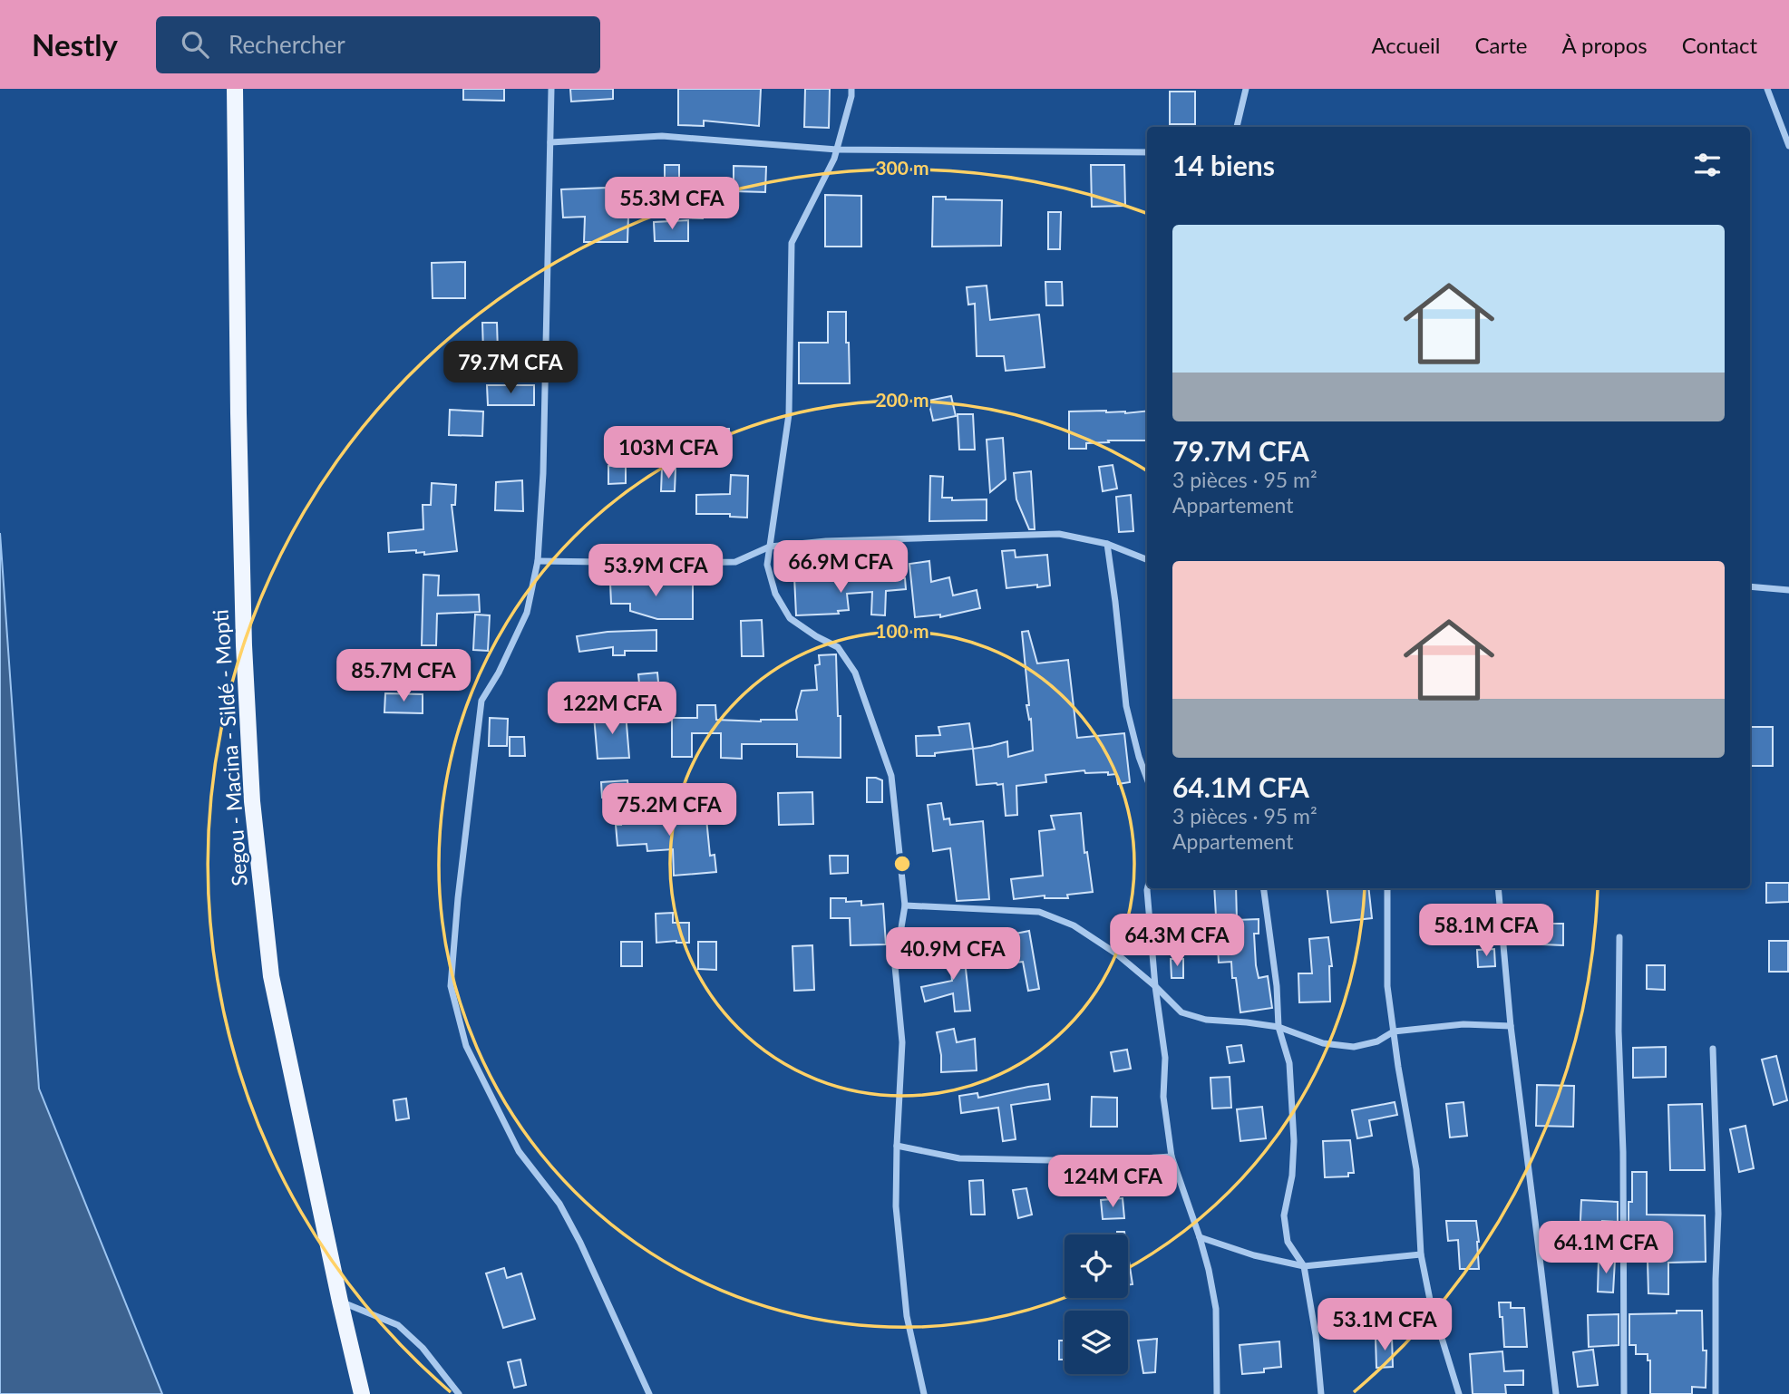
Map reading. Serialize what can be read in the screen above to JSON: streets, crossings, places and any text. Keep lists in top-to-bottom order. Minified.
{"streets":{"main road":["Segou - Macina - Sildé - Mopti"]},"page":{"header":"Nestly","search":"Rechercher","nav":["Accueil","Carte","À propos","Contact"],"heading":"14 biens","price":["55.3M CFA","79.7M CFA","103M CFA","66.9M CFA","53.9M CFA","85.7M CFA","122M CFA","75.2M CFA","58.1M CFA","64.3M CFA","40.9M CFA","124M CFA","64.1M CFA","53.1M CFA"],"list":[{"name":"79.7M CFA","note":"3 pièces · 95 m² · Appartement"},{"name":"64.1M CFA","note":"3 pièces · 95 m² · Appartement"}]},"rings":["300 m","200 m","100 m"]}
